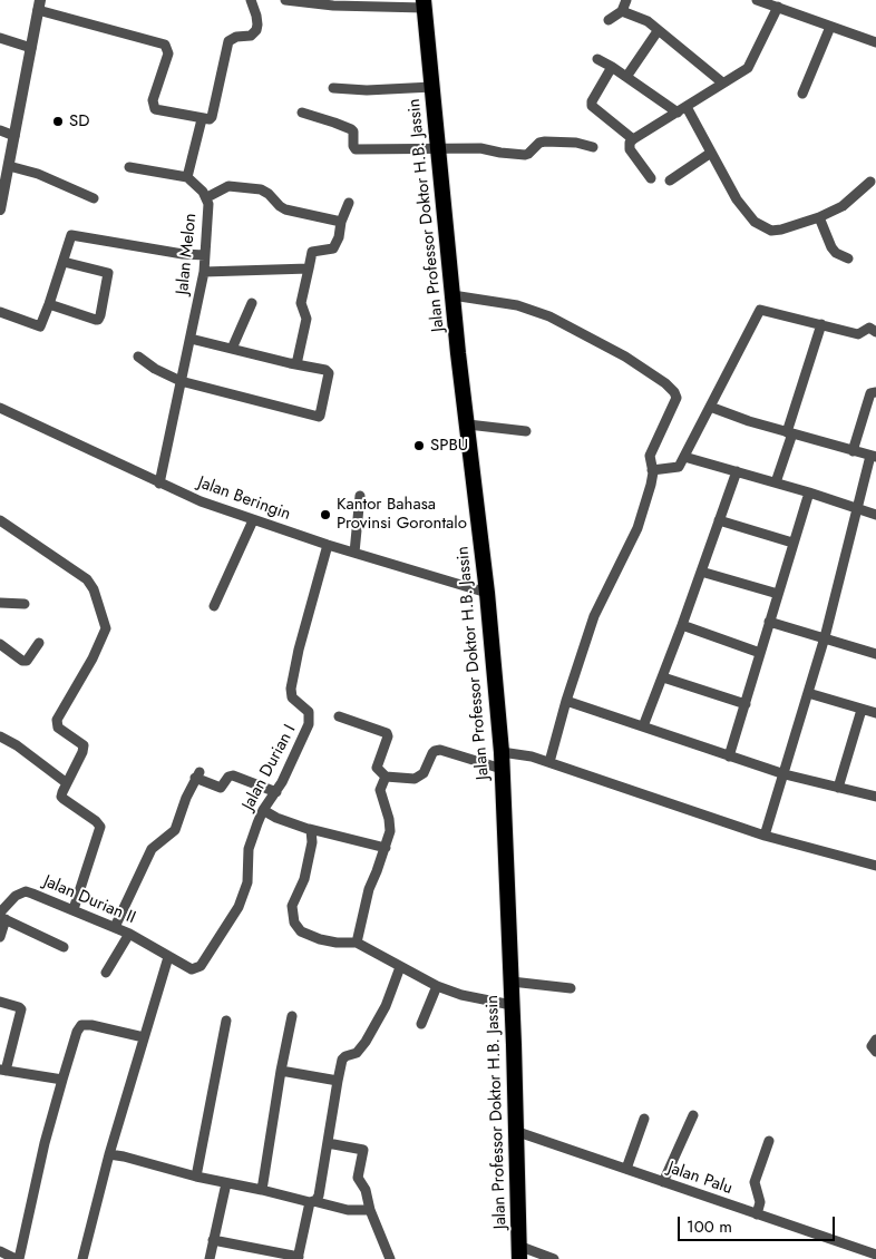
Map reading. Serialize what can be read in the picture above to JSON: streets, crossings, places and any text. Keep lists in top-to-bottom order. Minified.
{"streets":{"highway":["Jalan Professor Doktor H.B. Jassin"],"street":["Jalan Melon","Jalan Beringin","Jalan Durian I","Jalan Durian II","Jalan Palu"]},"crossings":[["Jalan Professor Doktor H.B. Jassin","Jalan Beringin"],["Jalan Professor Doktor H.B. Jassin","Jalan Palu"],["Jalan Melon","Jalan Beringin"],["Jalan Beringin","Jalan Durian I"],["Jalan Durian I","Jalan Durian II"]],"places":["SD","SPBU","Kantor Bahasa Provinsi Gorontalo"],"scale_bar":"100 m"}
